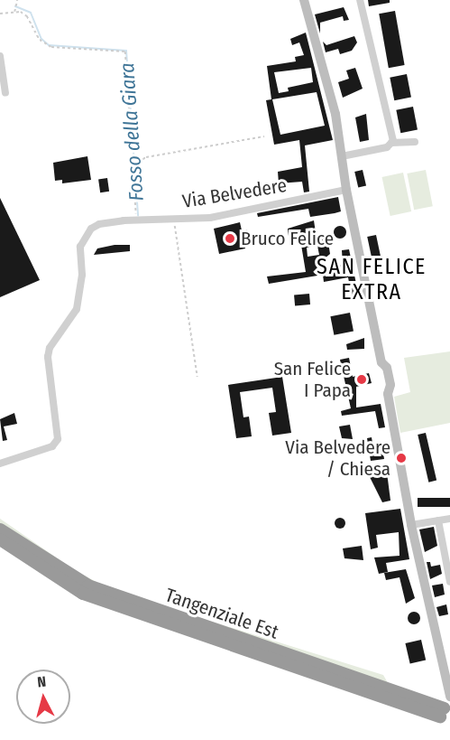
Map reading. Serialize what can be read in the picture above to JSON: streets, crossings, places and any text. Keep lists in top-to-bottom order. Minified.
{"streets":{"highway":["Tangenziale Est"],"street":["Via Belvedere"]},"districts":["SAN FELICE EXTRA"],"water":["Fosso della Giara"],"places":["Bruco Felice","San Felice I Papa","Via Belvedere / Chiesa"],"north":"top"}
